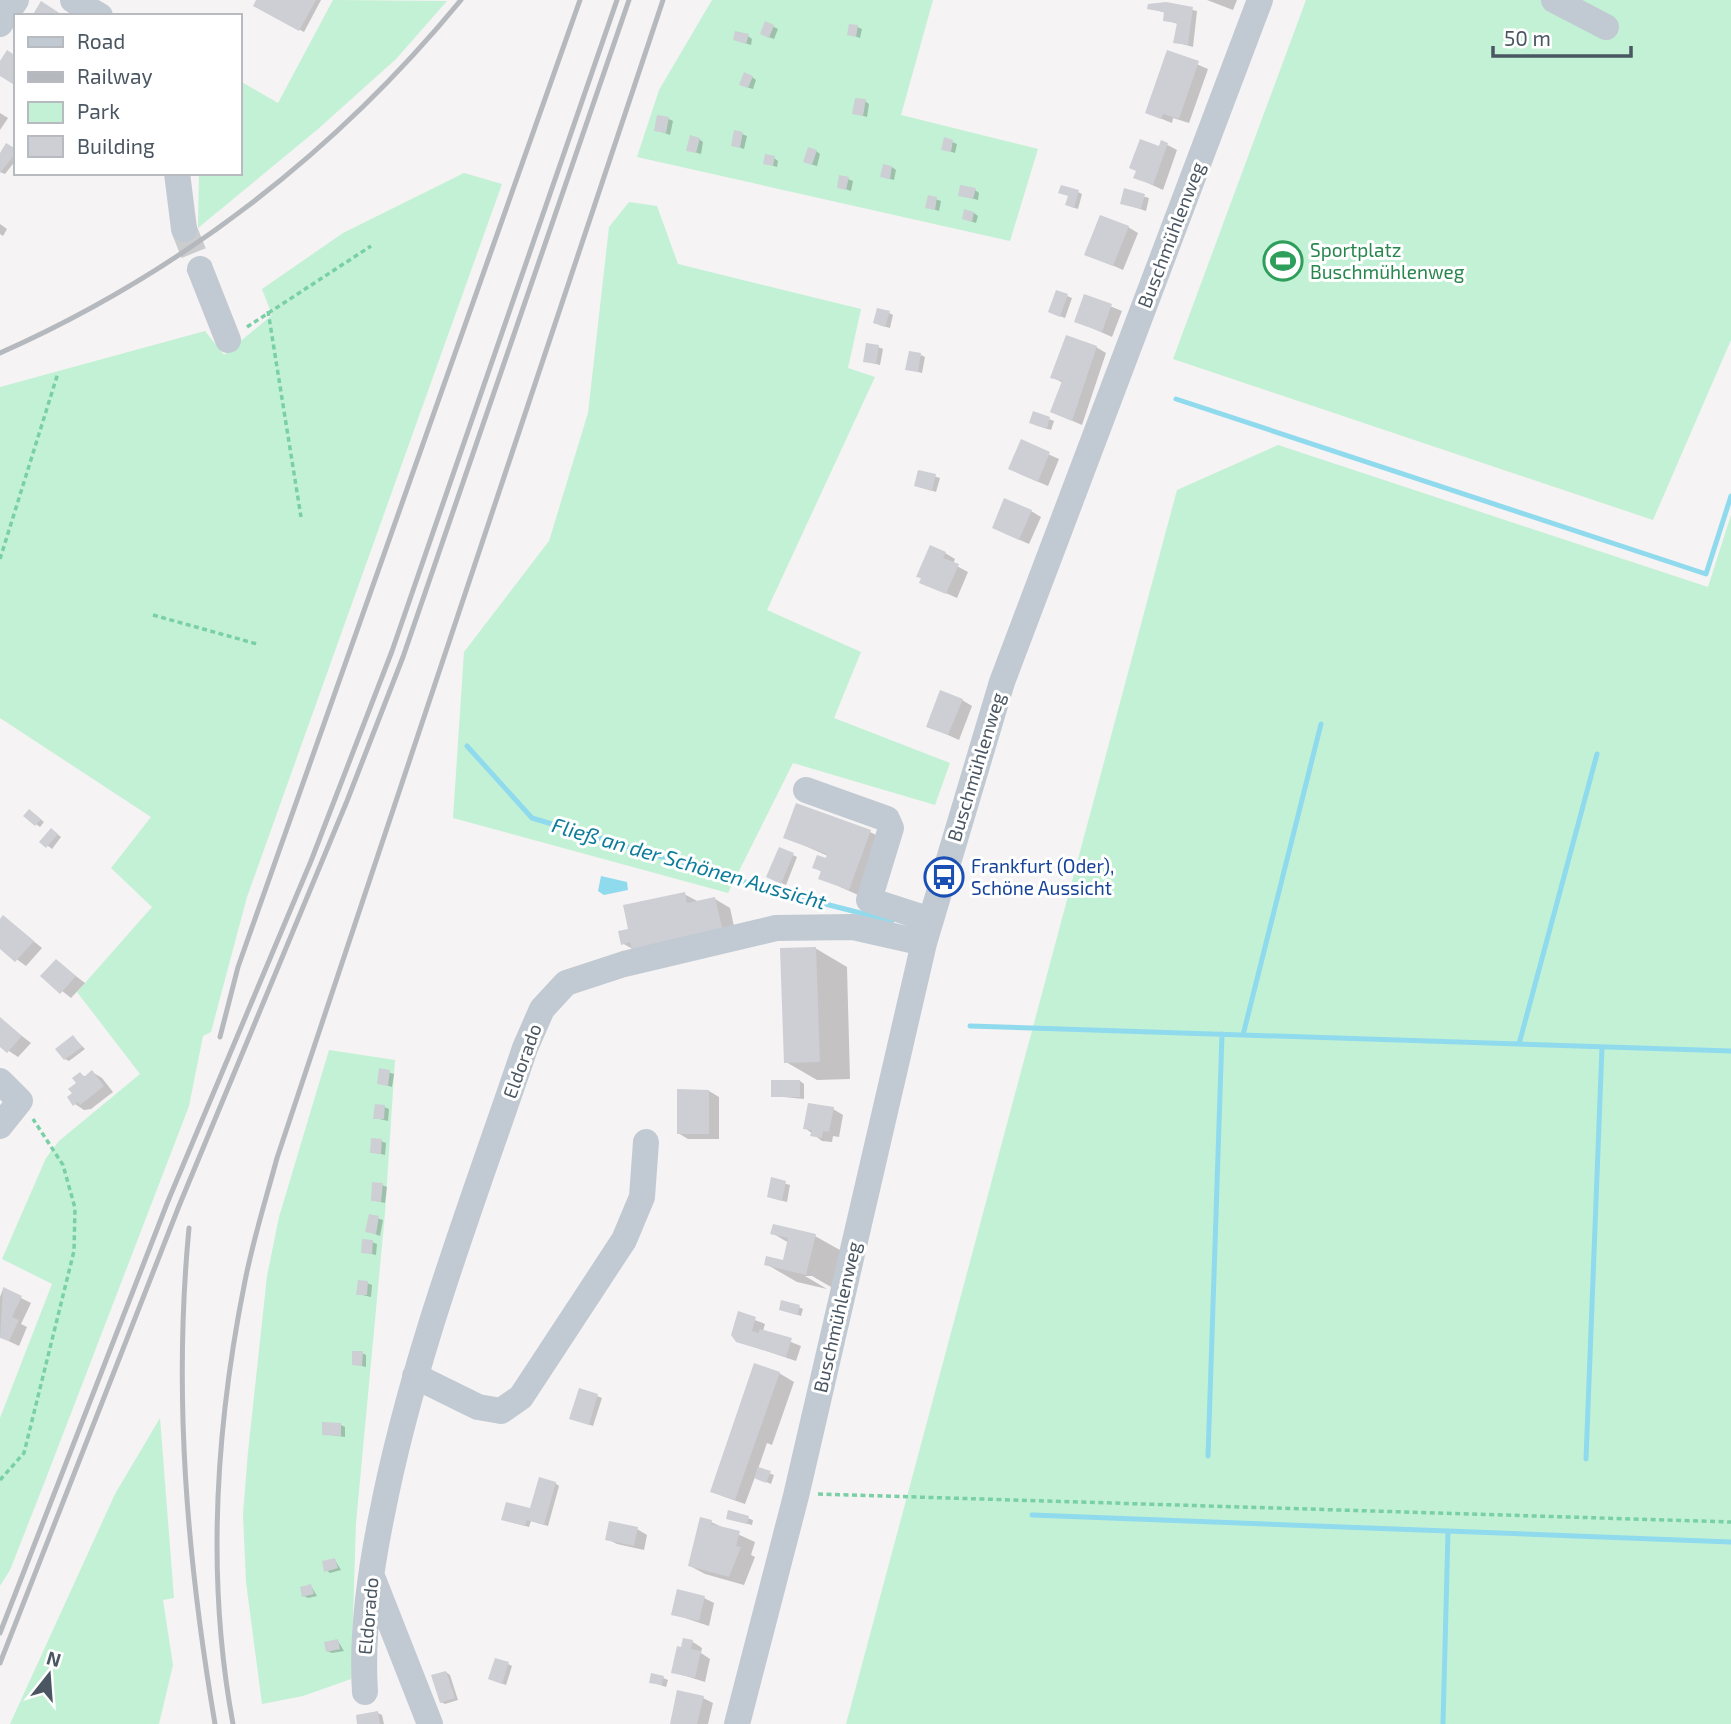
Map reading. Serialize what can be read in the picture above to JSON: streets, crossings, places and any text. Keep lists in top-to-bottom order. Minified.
{"streets":{"street":["Buschmühlenweg","Eldorado"]},"crossings":[["Buschmühlenweg","Eldorado"]],"water":["Fließ an der Schönen Aussicht"],"places":{"sports":["Sportplatz Buschmühlenweg"],"bus stop":["Frankfurt (Oder), Schöne Aussicht"]},"legend":["Road","Railway","Park","Building"],"scale_bar":"50 m","north":"top"}
